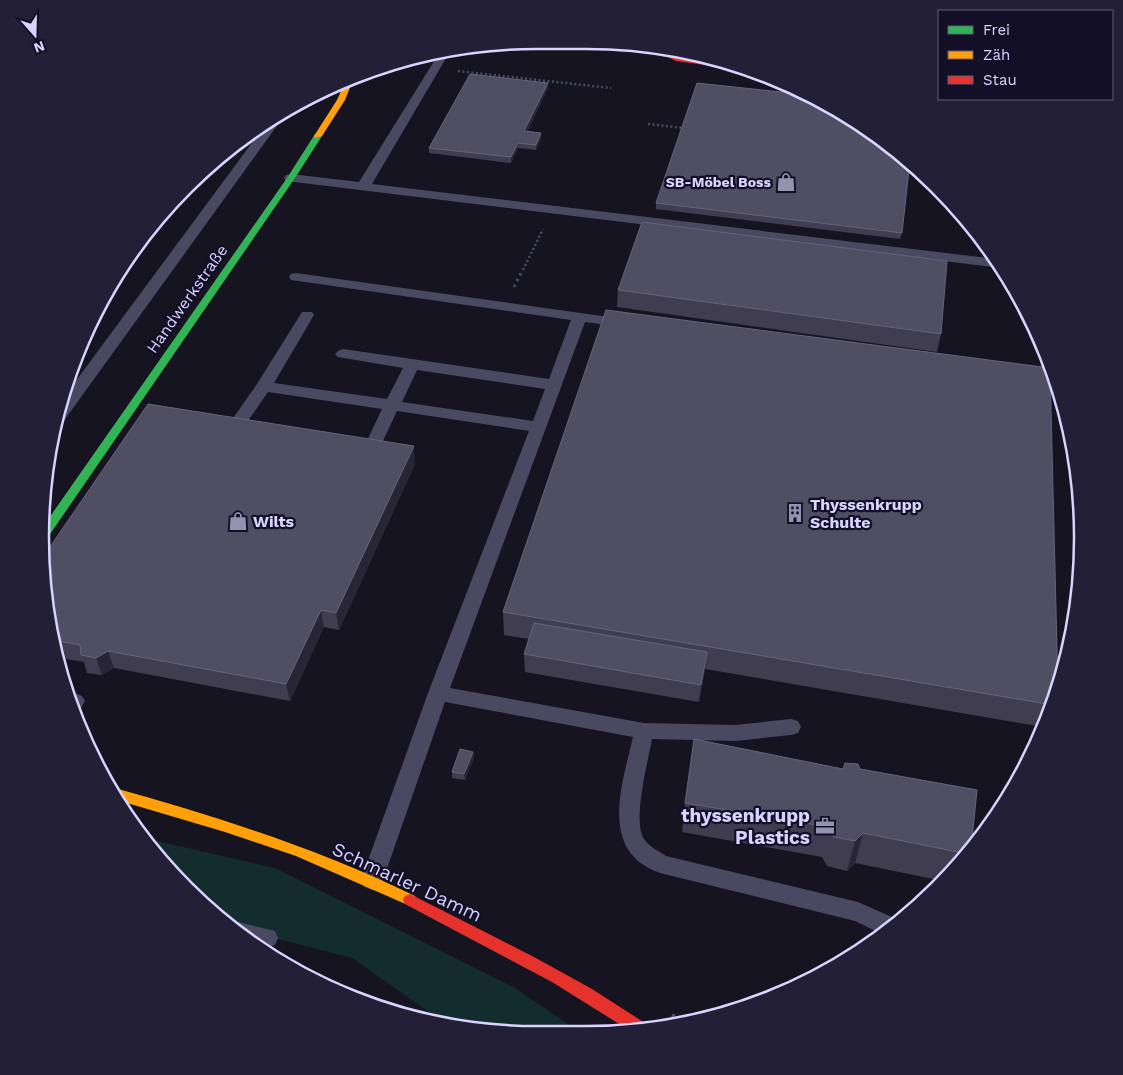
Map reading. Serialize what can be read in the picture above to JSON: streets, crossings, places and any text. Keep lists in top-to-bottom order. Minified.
{"streets":{"street":["Handwerkstraße","Schmarler Damm"]},"places":{"shop":["SB-Möbel Boss","Wilts"],"building":["Thyssenkrupp Schulte"],"office":["thyssenkrupp Plastics"]},"legend":["Frei","Zäh","Stau"],"north":"bottom"}
